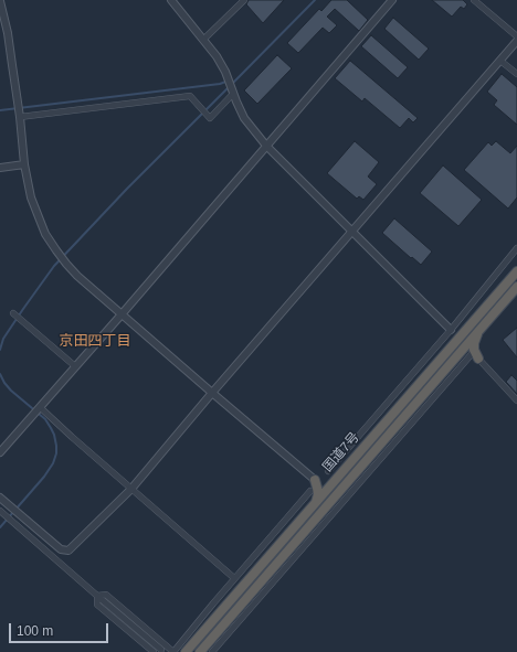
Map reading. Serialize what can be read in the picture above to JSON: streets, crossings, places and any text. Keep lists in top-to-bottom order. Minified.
{"streets":{"highway":["国道7号"]},"districts":["京田四丁目"],"scale_bar":"100 m"}
